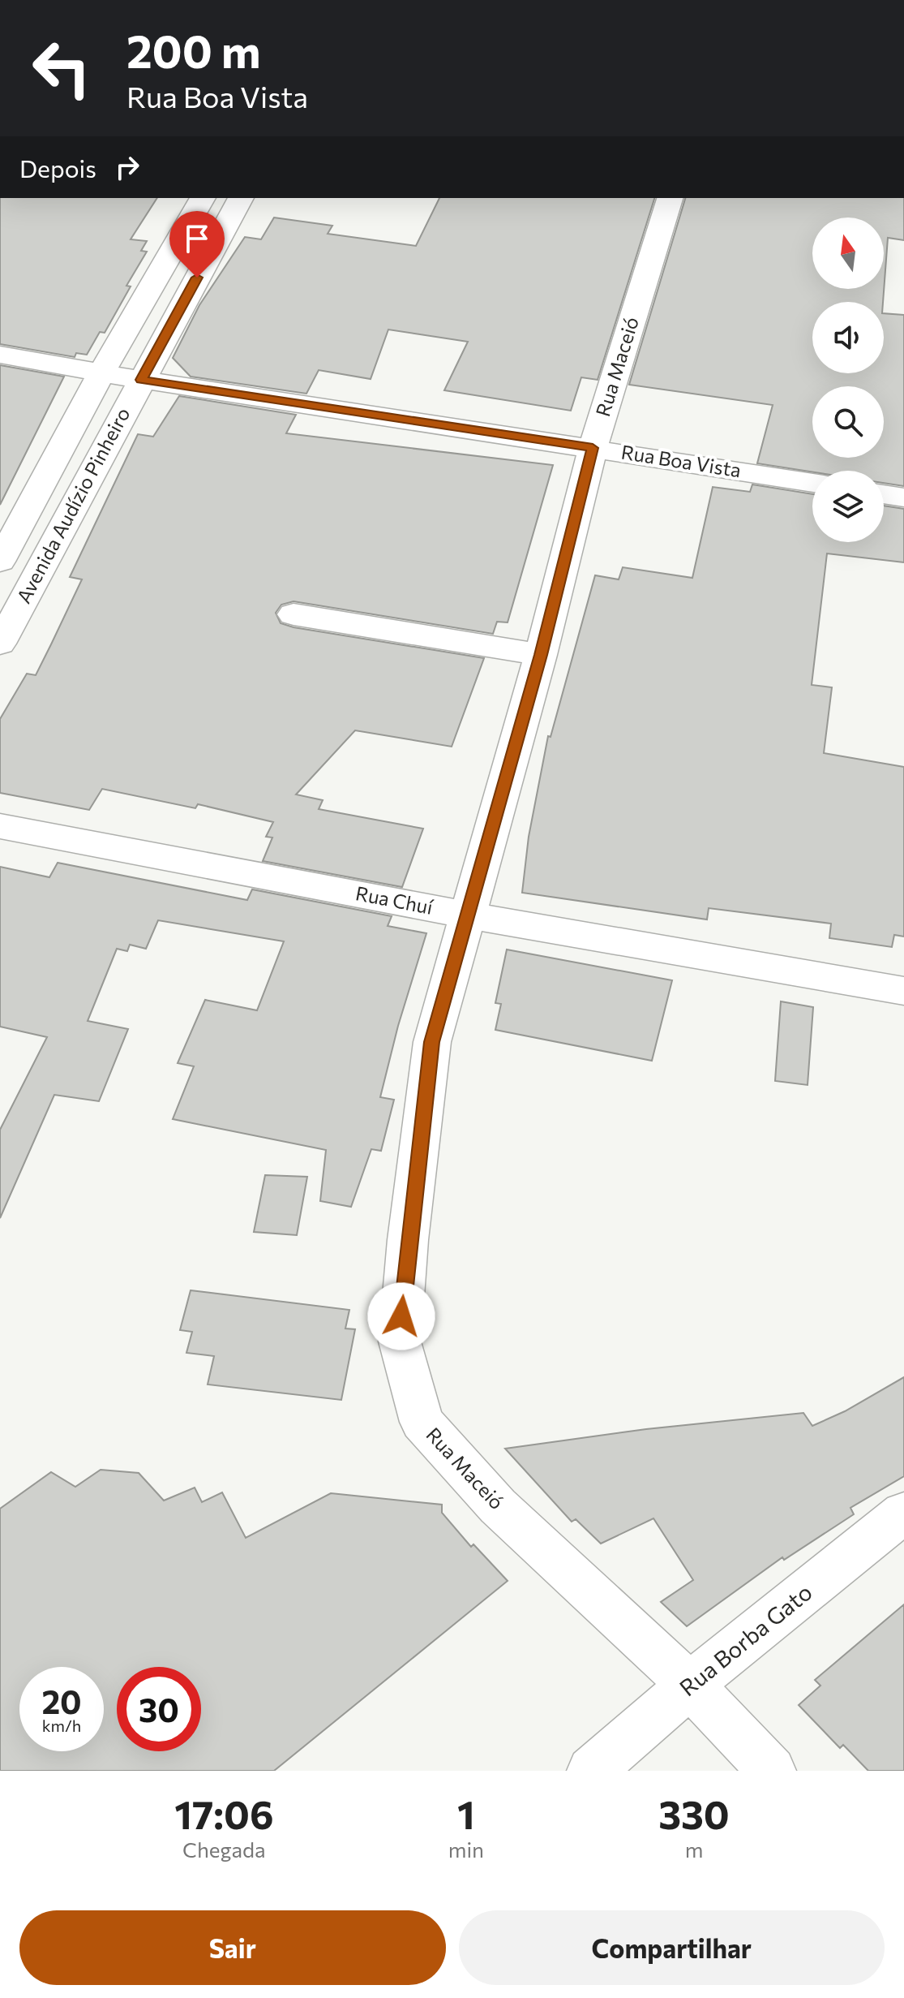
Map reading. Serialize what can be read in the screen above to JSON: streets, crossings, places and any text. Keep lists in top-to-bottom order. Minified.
{"streets":{"street":["Rua Maceió","Rua Boa Vista","Avenida Audízio Pinheiro","Rua Chuí","Rua Borba Gato"]},"crossings":[["Rua Maceió","Rua Boa Vista"],["Rua Maceió","Rua Chuí"],["Rua Maceió","Rua Borba Gato"],["Rua Boa Vista","Avenida Audízio Pinheiro"]],"north":"top","page":{"turn":["200 m","Rua Boa Vista"],"then":"Depois","speed":"20 km/h","limit":"30","eta":["17:06","Chegada","1","min","330","m"],"buttons":["Sair","Compartilhar"]}}
